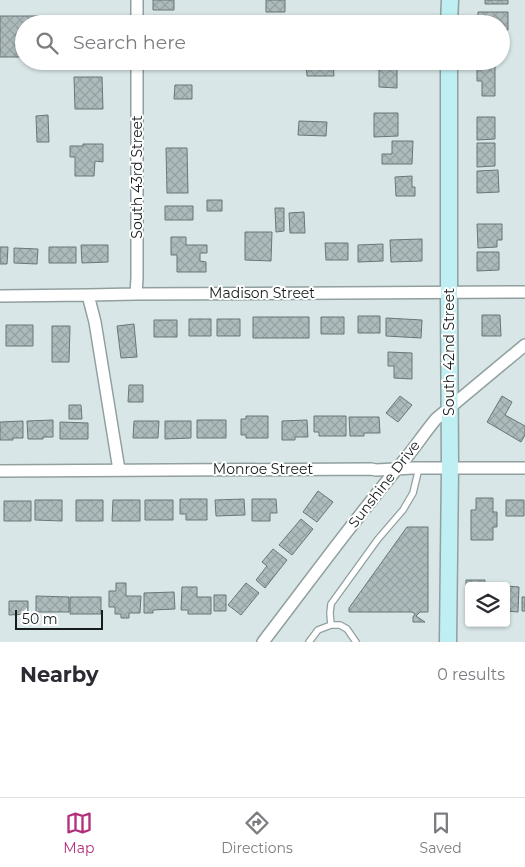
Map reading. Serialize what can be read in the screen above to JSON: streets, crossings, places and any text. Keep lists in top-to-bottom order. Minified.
{"streets":{"street":["South 43rd Street","Madison Street","South 42nd Street","Monroe Street","Sunshine Drive"]},"crossings":[["South 43rd Street","Madison Street"],["Madison Street","South 42nd Street"],["South 42nd Street","Monroe Street"],["South 42nd Street","Sunshine Drive"],["Monroe Street","Sunshine Drive"]],"scale_bar":"50 m","page":{"search":"Search here","scale":"50 m","heading":["Nearby","0 results"],"nav":["Map","Directions","Saved"]}}
